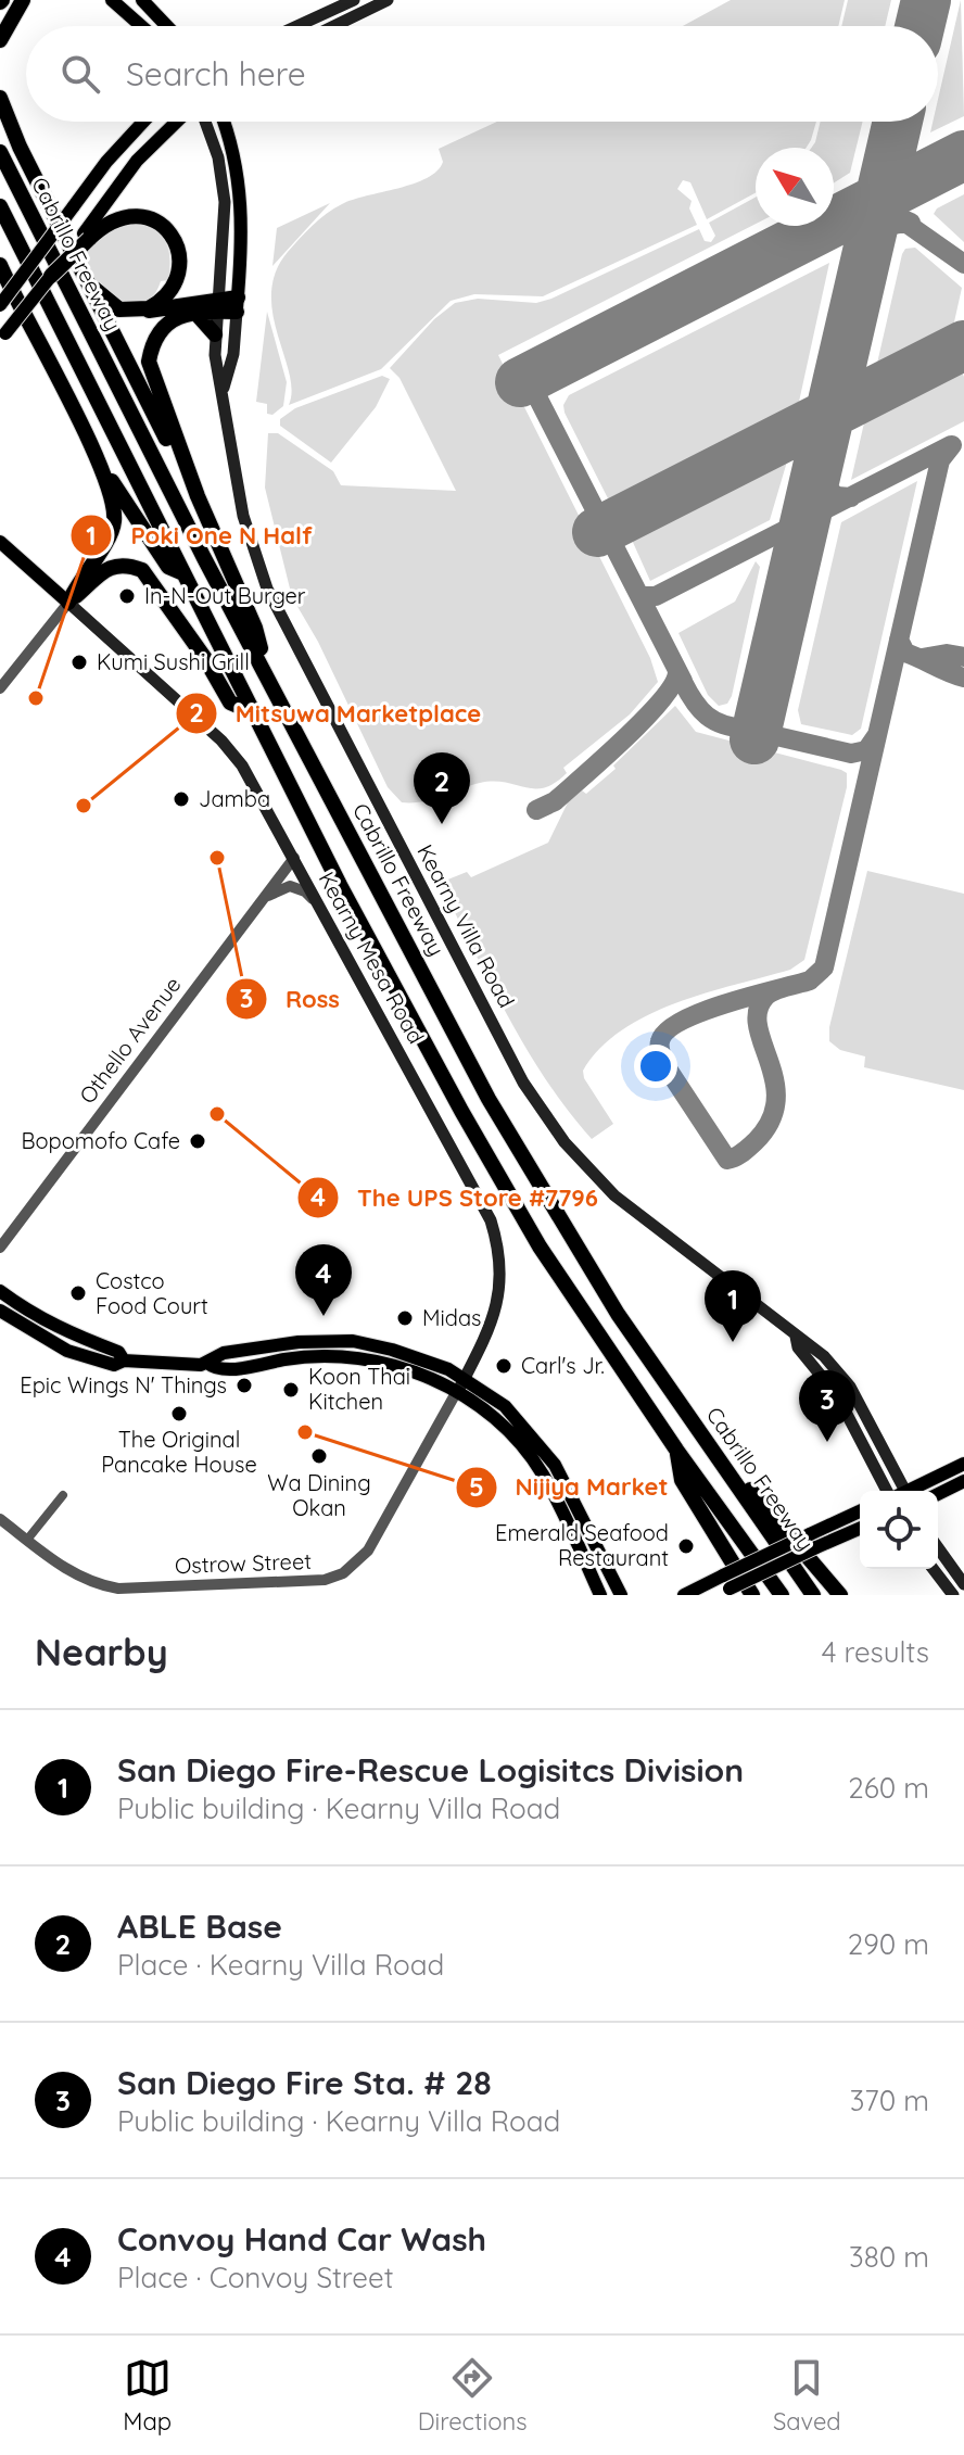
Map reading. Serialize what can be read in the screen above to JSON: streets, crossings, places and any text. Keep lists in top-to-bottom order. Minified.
{"streets":{"highway":["Cabrillo Freeway"],"main road":["Kearny Villa Road","Kearny Mesa Road"],"street":["Othello Avenue","Ostrow Street"]},"crossings":[["Kearny Mesa Road","Othello Avenue"],["Kearny Mesa Road","Ostrow Street"]],"places":["In-N-Out Burger","Kumi Sushi Grill","Poki One N Half","Jamba","Mitsuwa Marketplace","Ross","The UPS Store #7796","Bopomofo Cafe","Costco Food Court","Midas","Carl's Jr.","Epic Wings N' Things","Koon Thai Kitchen","The Original Pancake House","Nijiya Market","Wa Dining Okan","Emerald Seafood Restaurant"],"north":"top left","page":{"search":"Search here","pins":["2","4","1","3"],"heading":["Nearby","4 results"],"list":[{"mark":"1","name":"San Diego Fire-Rescue Logisitcs Division","note":"Public building · Kearny Villa Road","value":"260 m"},{"mark":"2","name":"ABLE Base","note":"Place · Kearny Villa Road","value":"290 m"},{"mark":"3","name":"San Diego Fire Sta. # 28","note":"Public building · Kearny Villa Road","value":"370 m"},{"mark":"4","name":"Convoy Hand Car Wash","note":"Place · Convoy Street","value":"380 m"}],"nav":["Map","Directions","Saved"]}}
